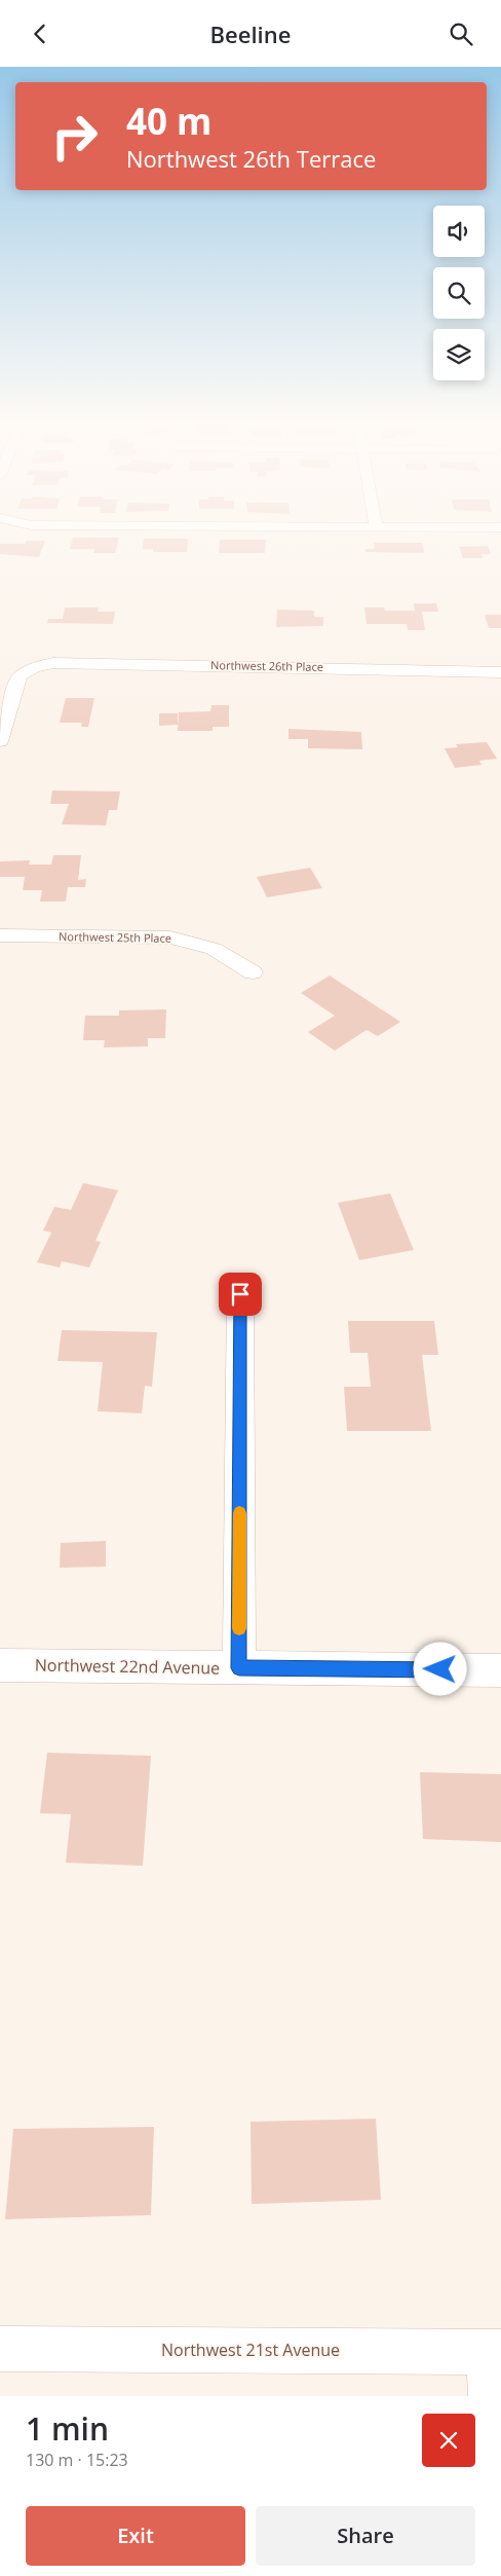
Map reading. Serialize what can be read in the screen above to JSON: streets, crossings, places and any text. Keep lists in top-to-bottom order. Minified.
{"streets":{"street":["Northwest 26th Place","Northwest 25th Place","Northwest 22nd Avenue","Northwest 21st Avenue"]},"page":{"header":"Beeline","turn":["40 m","Northwest 26th Terrace"],"heading":["1 min","130 m · 15:23"],"buttons":["Exit","Share"]}}
